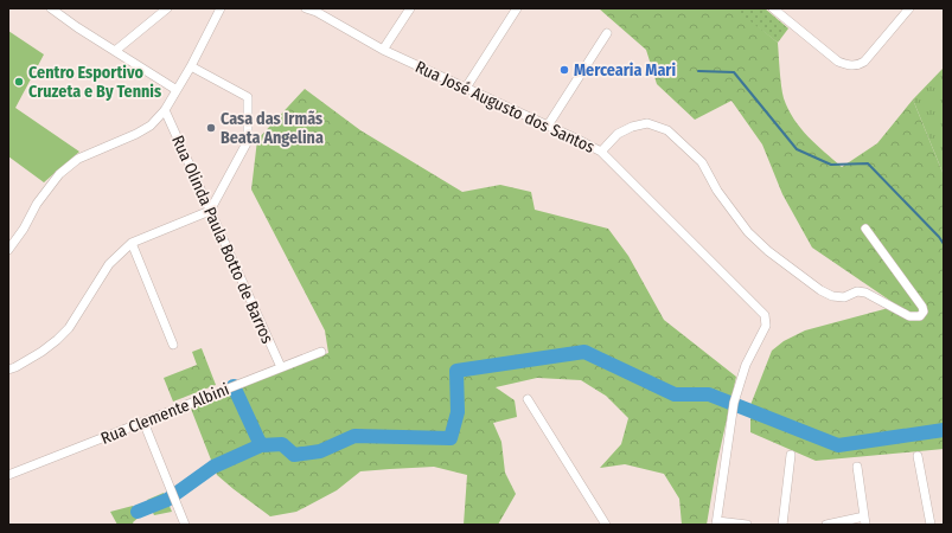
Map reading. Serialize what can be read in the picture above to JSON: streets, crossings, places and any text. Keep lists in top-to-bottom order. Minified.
{"streets":{"street":["Rua José Augusto dos Santos","Rua Olinda Paula Botto de Barros","Rua Clemente Albini"]},"crossings":[["Rua Olinda Paula Botto de Barros","Rua Clemente Albini"]],"places":["Mercearia Mari","Centro Esportivo Cruzeta e By Tennis","Casa das Irmãs Beata Angelina"]}
